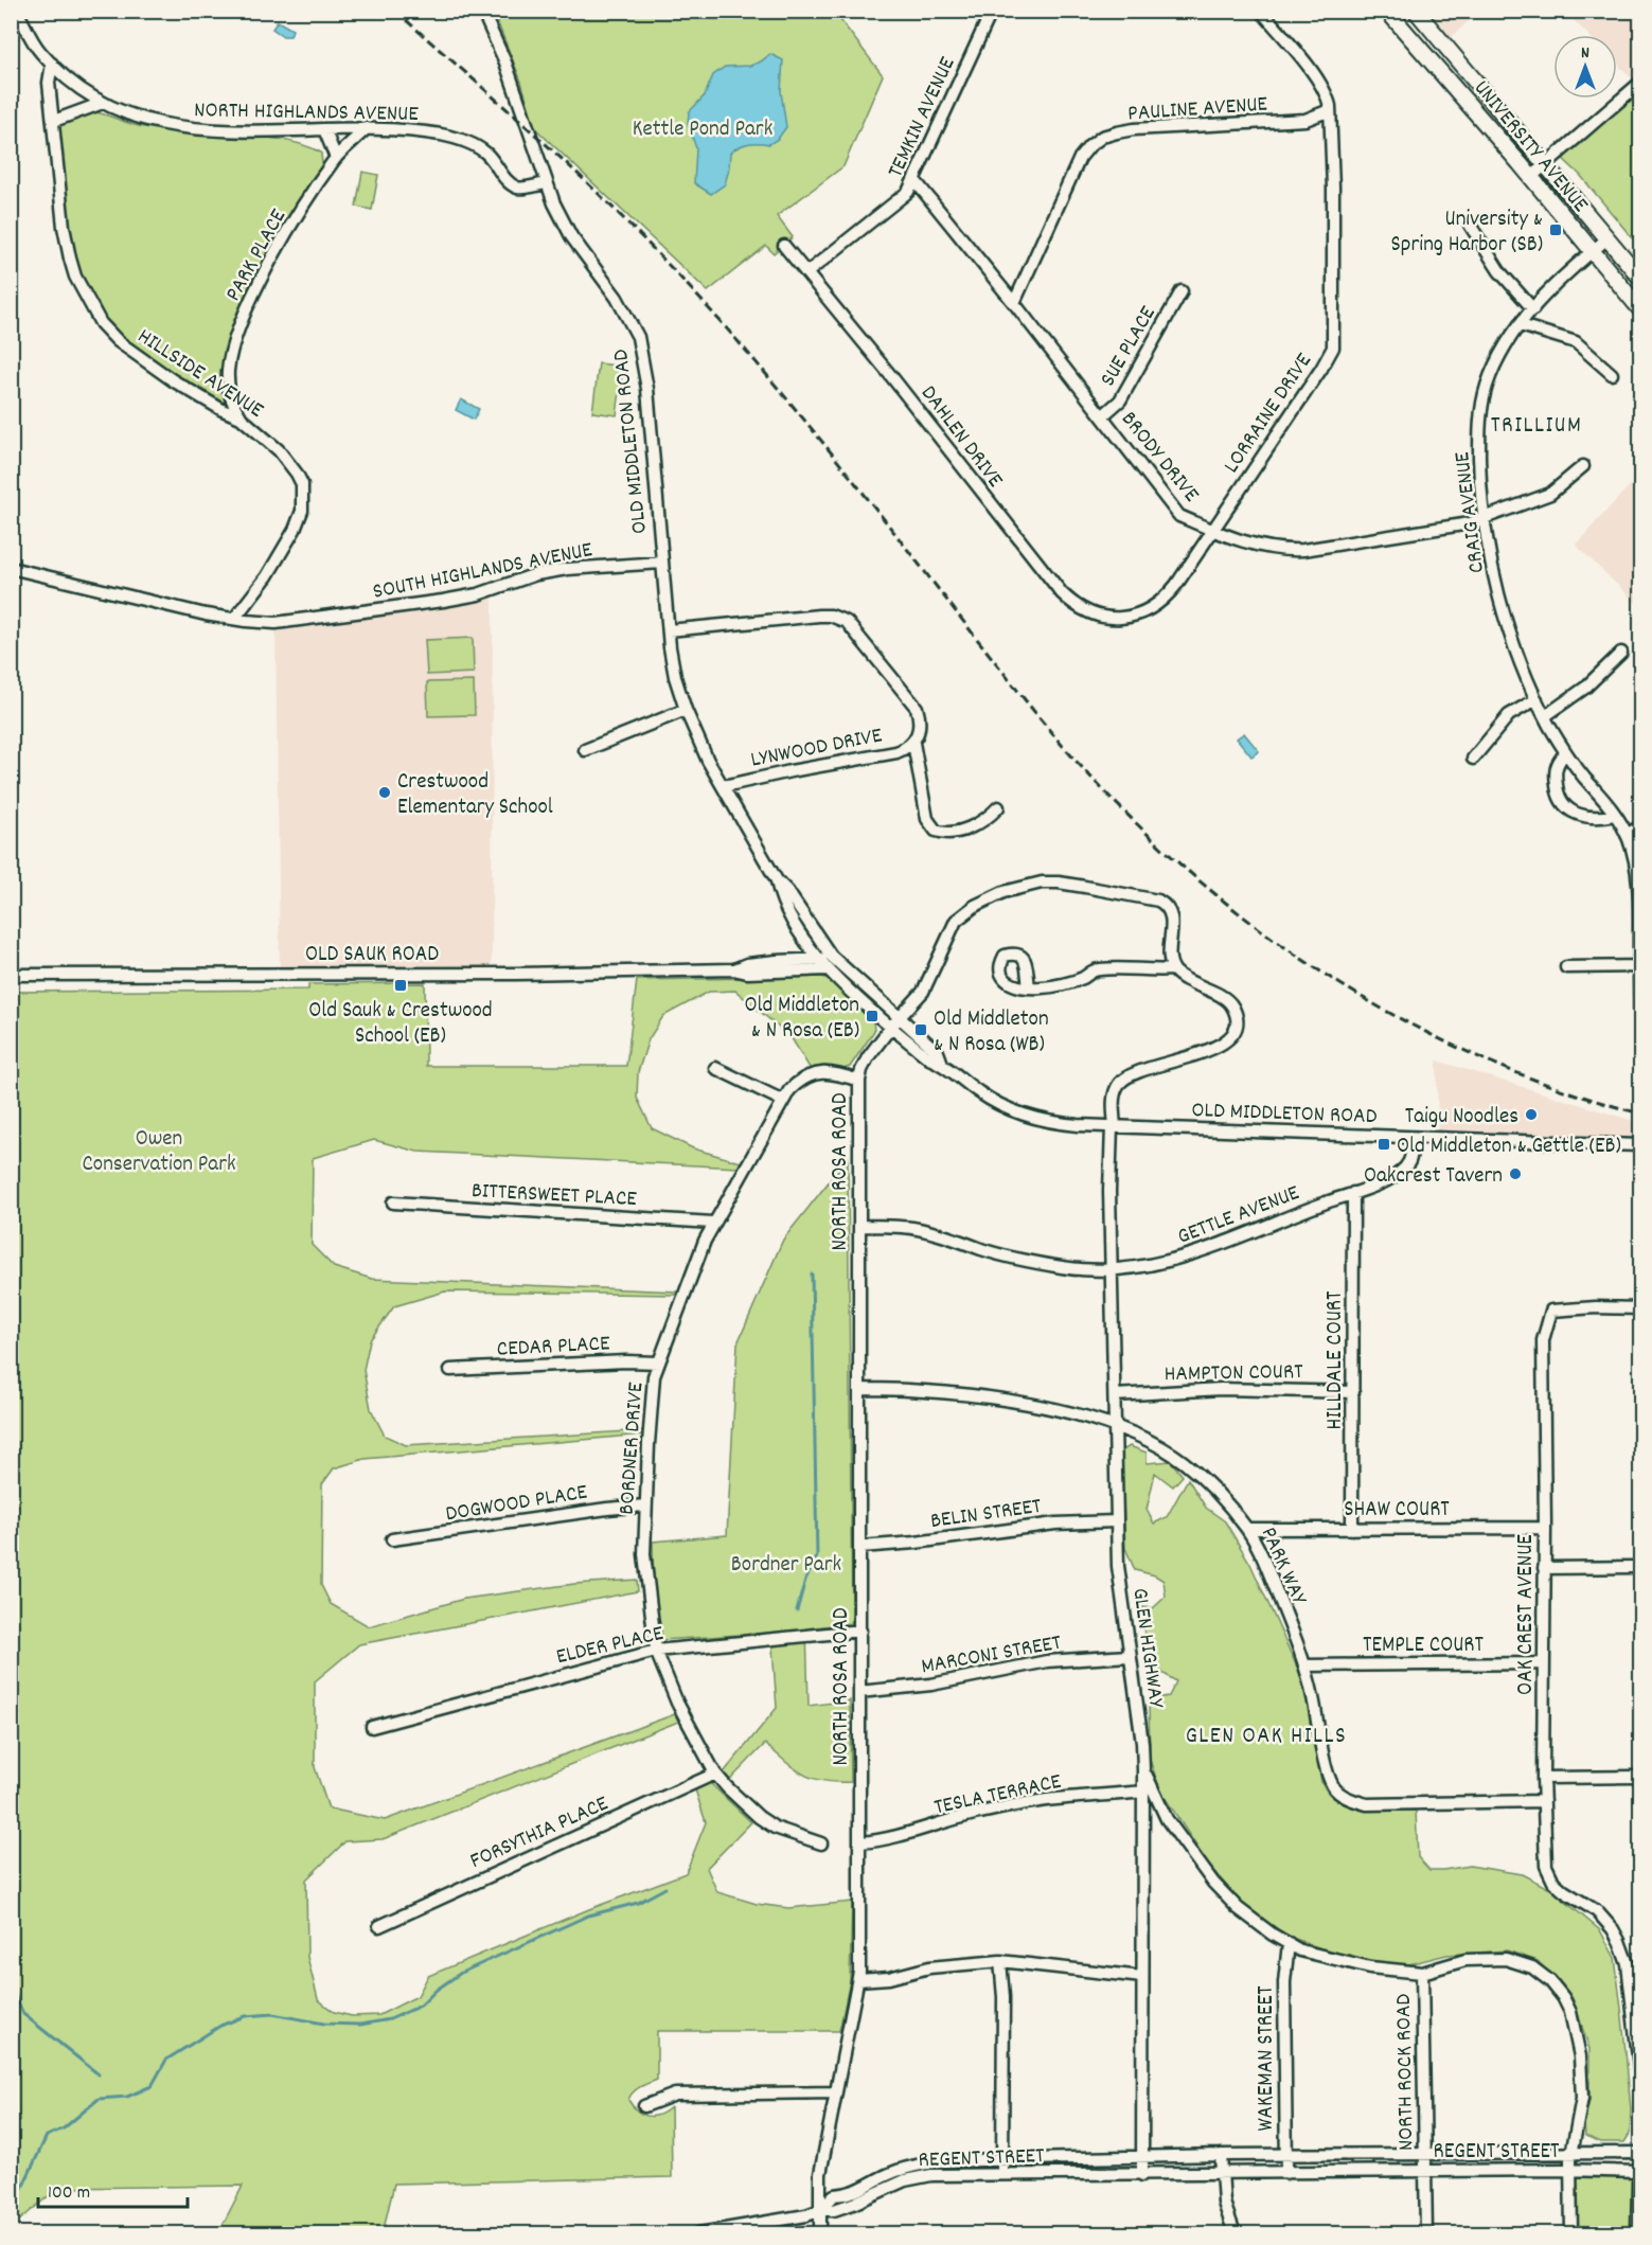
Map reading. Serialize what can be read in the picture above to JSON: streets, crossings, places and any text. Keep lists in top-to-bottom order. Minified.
{"streets":{"main road":["UNIVERSITY AVENUE"],"street":["PAULINE AVENUE","NORTH HIGHLANDS AVENUE","TEMKIN AVENUE","PARK PLACE","SUE PLACE","HILLSIDE AVENUE","LORRAINE DRIVE","DAHLEN DRIVE","OLD MIDDLETON ROAD","BRODY DRIVE","CRAIG AVENUE","SOUTH HIGHLANDS AVENUE","LYNWOOD DRIVE","OLD SAUK ROAD","NORTH ROSA ROAD","BITTERSWEET PLACE","GETTLE AVENUE","CEDAR PLACE","HILLDALE COURT","HAMPTON COURT","BORDNER DRIVE","DOGWOOD PLACE","SHAW COURT","BELIN STREET","PARK WAY","OAK CREST AVENUE","ELDER PLACE","TEMPLE COURT","GLEN HIGHWAY","MARCONI STREET","TESLA TERRACE","FORSYTHIA PLACE","WAKEMAN STREET","NORTH ROCK ROAD","REGENT STREET"]},"crossings":[["PAULINE AVENUE","LORRAINE DRIVE"],["PAULINE AVENUE","BRODY DRIVE"],["NORTH HIGHLANDS AVENUE","PARK PLACE"],["NORTH HIGHLANDS AVENUE","HILLSIDE AVENUE"],["NORTH HIGHLANDS AVENUE","OLD MIDDLETON ROAD"],["TEMKIN AVENUE","DAHLEN DRIVE"],["TEMKIN AVENUE","BRODY DRIVE"],["UNIVERSITY AVENUE","CRAIG AVENUE"],["PARK PLACE","HILLSIDE AVENUE"],["SUE PLACE","BRODY DRIVE"],["HILLSIDE AVENUE","SOUTH HIGHLANDS AVENUE"],["LORRAINE DRIVE","DAHLEN DRIVE"],["LORRAINE DRIVE","BRODY DRIVE"],["OLD MIDDLETON ROAD","SOUTH HIGHLANDS AVENUE"],["OLD MIDDLETON ROAD","LYNWOOD DRIVE"],["OLD MIDDLETON ROAD","OLD SAUK ROAD"],["OLD MIDDLETON ROAD","NORTH ROSA ROAD"],["OLD MIDDLETON ROAD","GETTLE AVENUE"],["OLD MIDDLETON ROAD","GLEN HIGHWAY"],["BRODY DRIVE","CRAIG AVENUE"],["NORTH ROSA ROAD","GETTLE AVENUE"],["NORTH ROSA ROAD","BORDNER DRIVE"],["NORTH ROSA ROAD","BELIN STREET"],["NORTH ROSA ROAD","PARK WAY"],["NORTH ROSA ROAD","ELDER PLACE"],["NORTH ROSA ROAD","GLEN HIGHWAY"],["NORTH ROSA ROAD","MARCONI STREET"],["NORTH ROSA ROAD","TESLA TERRACE"],["NORTH ROSA ROAD","REGENT STREET"],["BITTERSWEET PLACE","BORDNER DRIVE"],["GETTLE AVENUE","HILLDALE COURT"],["GETTLE AVENUE","GLEN HIGHWAY"],["CEDAR PLACE","BORDNER DRIVE"],["HILLDALE COURT","HAMPTON COURT"],["HILLDALE COURT","SHAW COURT"],["HAMPTON COURT","GLEN HIGHWAY"],["BORDNER DRIVE","DOGWOOD PLACE"],["BORDNER DRIVE","ELDER PLACE"],["BORDNER DRIVE","FORSYTHIA PLACE"],["SHAW COURT","PARK WAY"],["SHAW COURT","OAK CREST AVENUE"],["BELIN STREET","GLEN HIGHWAY"],["PARK WAY","OAK CREST AVENUE"],["PARK WAY","TEMPLE COURT"],["PARK WAY","GLEN HIGHWAY"],["OAK CREST AVENUE","TEMPLE COURT"],["GLEN HIGHWAY","MARCONI STREET"],["GLEN HIGHWAY","TESLA TERRACE"],["GLEN HIGHWAY","REGENT STREET"],["WAKEMAN STREET","REGENT STREET"],["NORTH ROCK ROAD","REGENT STREET"]],"districts":["TRILLIUM","GLEN OAK HILLS"],"parks":["Kettle Pond Park","Owen Conservation Park","Bordner Park"],"places":{"transit":["University & Spring Harbor (SB)","Old Sauk & Crestwood School (EB)","Old Middleton & N Rosa (EB)","Old Middleton & N Rosa (WB)","Old Middleton & Gettle (EB)"],"other":["Crestwood Elementary School","Taigu Noodles","Oakcrest Tavern"]},"scale_bar":"100 m","north":"top"}
